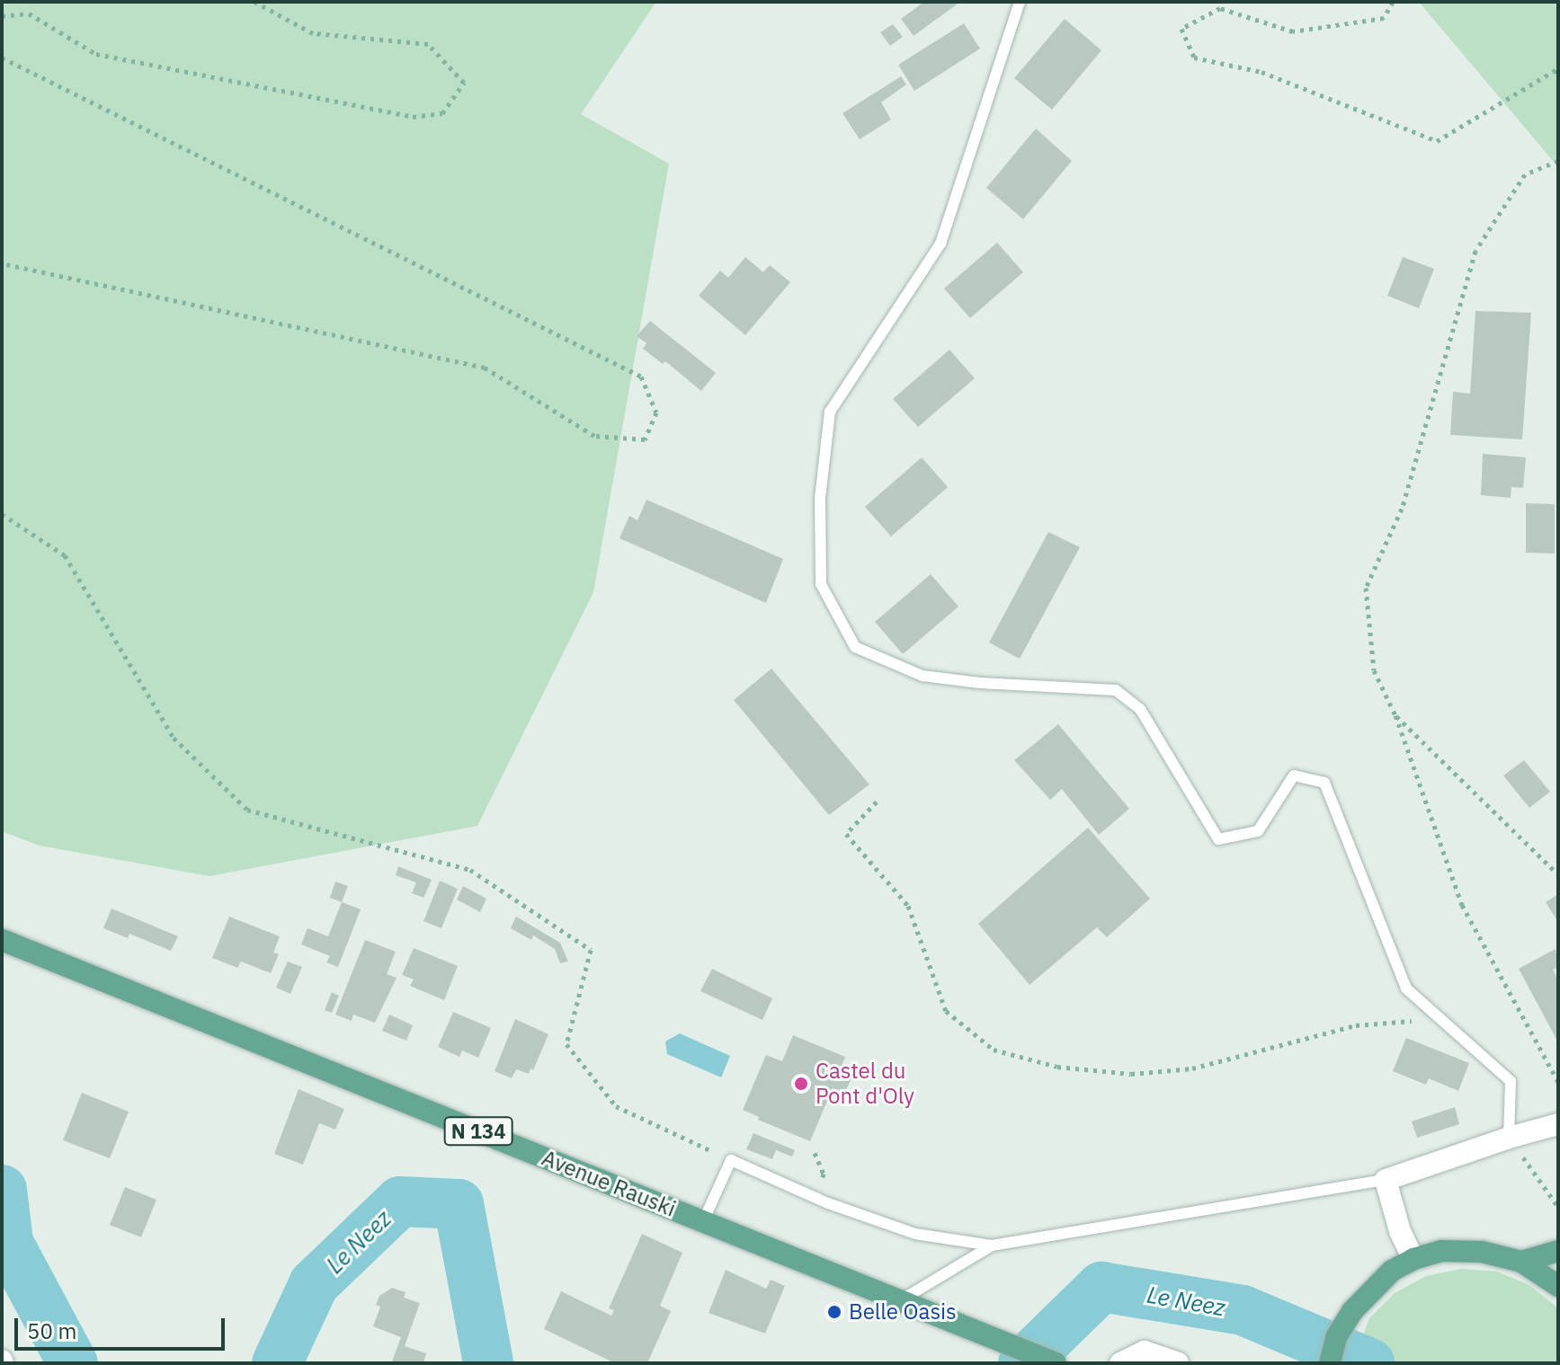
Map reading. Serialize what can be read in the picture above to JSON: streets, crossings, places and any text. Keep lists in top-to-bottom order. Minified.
{"streets":{"main road":["N 134","Avenue Rauski"]},"water":["Le Neez"],"places":["Castel du Pont d'Oly","Belle Oasis"],"scale_bar":"50 m"}
